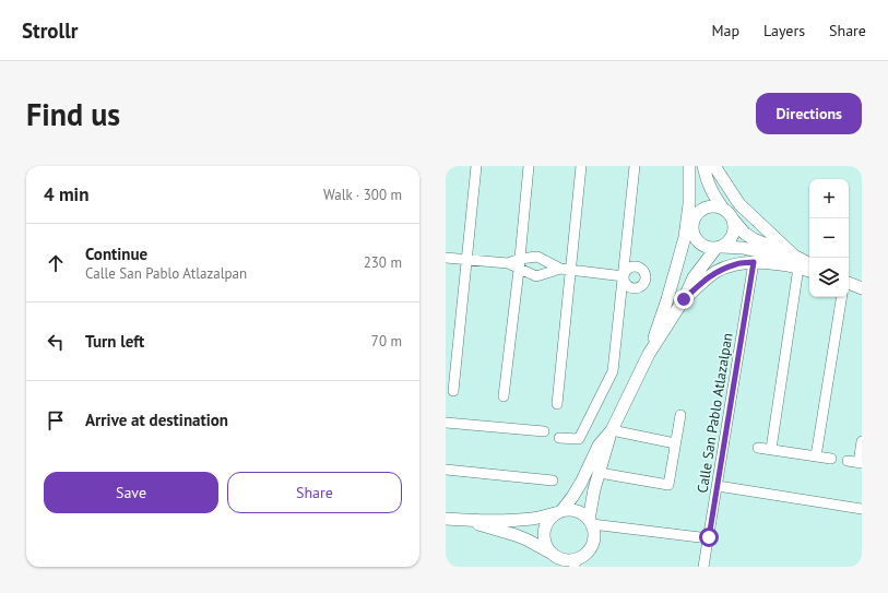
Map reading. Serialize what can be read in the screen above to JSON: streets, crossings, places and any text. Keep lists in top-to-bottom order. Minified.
{"streets":{"street":["Calle San Pablo Atlazalpan"]},"page":{"header":"Strollr","nav":["Map","Layers","Share"],"buttons":["Directions",["Save","Share"]],"title":"Find us","heading":["4 min","Walk · 300 m"],"map_buttons":["+","−"],"list":[["Continue","Calle San Pablo Atlazalpan","230 m"],["Turn left","70 m"],"Arrive at destination"]}}
